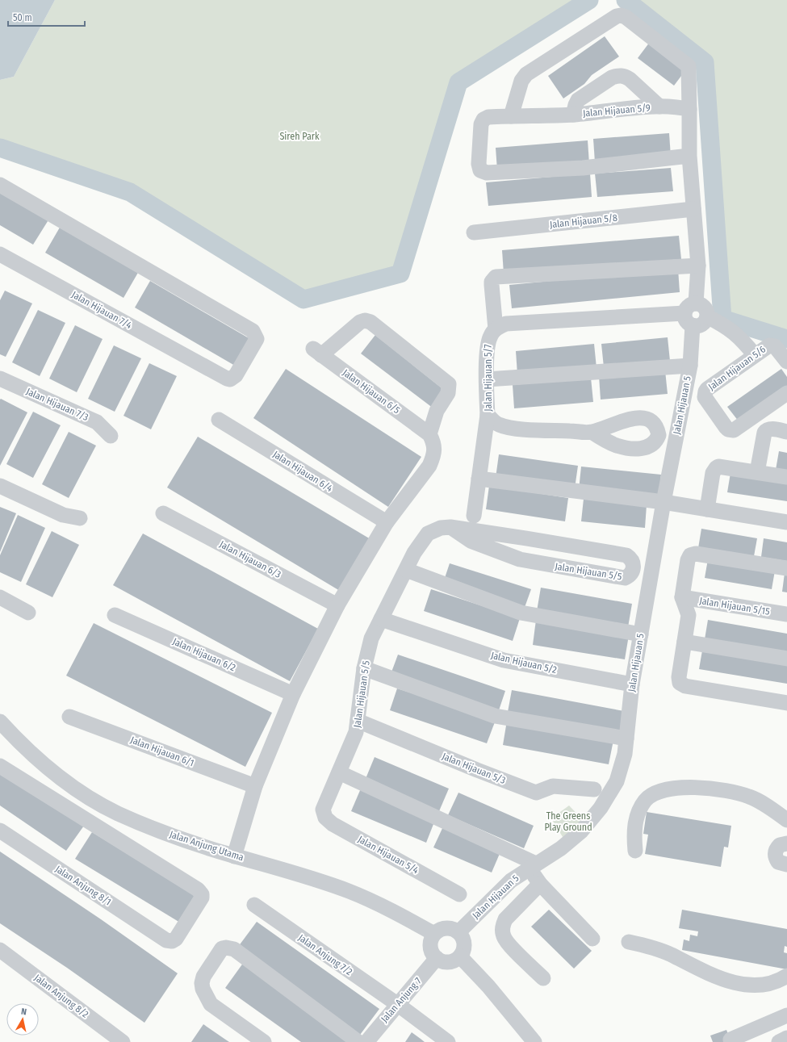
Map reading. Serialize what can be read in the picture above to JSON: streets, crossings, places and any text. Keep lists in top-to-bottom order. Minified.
{"streets":{"street":["Jalan Hijauan 5/9","Jalan Hijauan 5/8","Jalan Hijauan 7/4","Jalan Hijauan 5/6","Jalan Hijauan 5/7","Jalan Hijauan 6/5","Jalan Hijauan 7/3","Jalan Hijauan 5","Jalan Hijauan 6/4","Jalan Hijauan 6/3","Jalan Hijauan 5/5","Jalan Hijauan 5/15","Jalan Hijauan 6/2","Jalan Hijauan 5/2","Jalan Hijauan 6/1","Jalan Hijauan 5/3","Jalan Anjung Utama","Jalan Hijauan 5/4","Jalan Anjung 8/1","Jalan Anjung 7/2","Jalan Anjung 8/2","Jalan Anjung 7"]},"crossings":[["Jalan Hijauan 5/9","Jalan Hijauan 5"],["Jalan Hijauan 5/8","Jalan Hijauan 5"],["Jalan Hijauan 5","Jalan Hijauan 5/2"],["Jalan Hijauan 5","Jalan Anjung Utama"],["Jalan Hijauan 5","Jalan Anjung 7"],["Jalan Hijauan 5/5","Jalan Hijauan 5/2"],["Jalan Hijauan 5/5","Jalan Hijauan 5/3"],["Jalan Hijauan 5/5","Jalan Hijauan 5/4"],["Jalan Anjung Utama","Jalan Anjung 7"],["Jalan Anjung 7/2","Jalan Anjung 7"]],"parks":["Sireh Park","The Greens Play Ground"],"scale_bar":"50 m","north":"top"}
